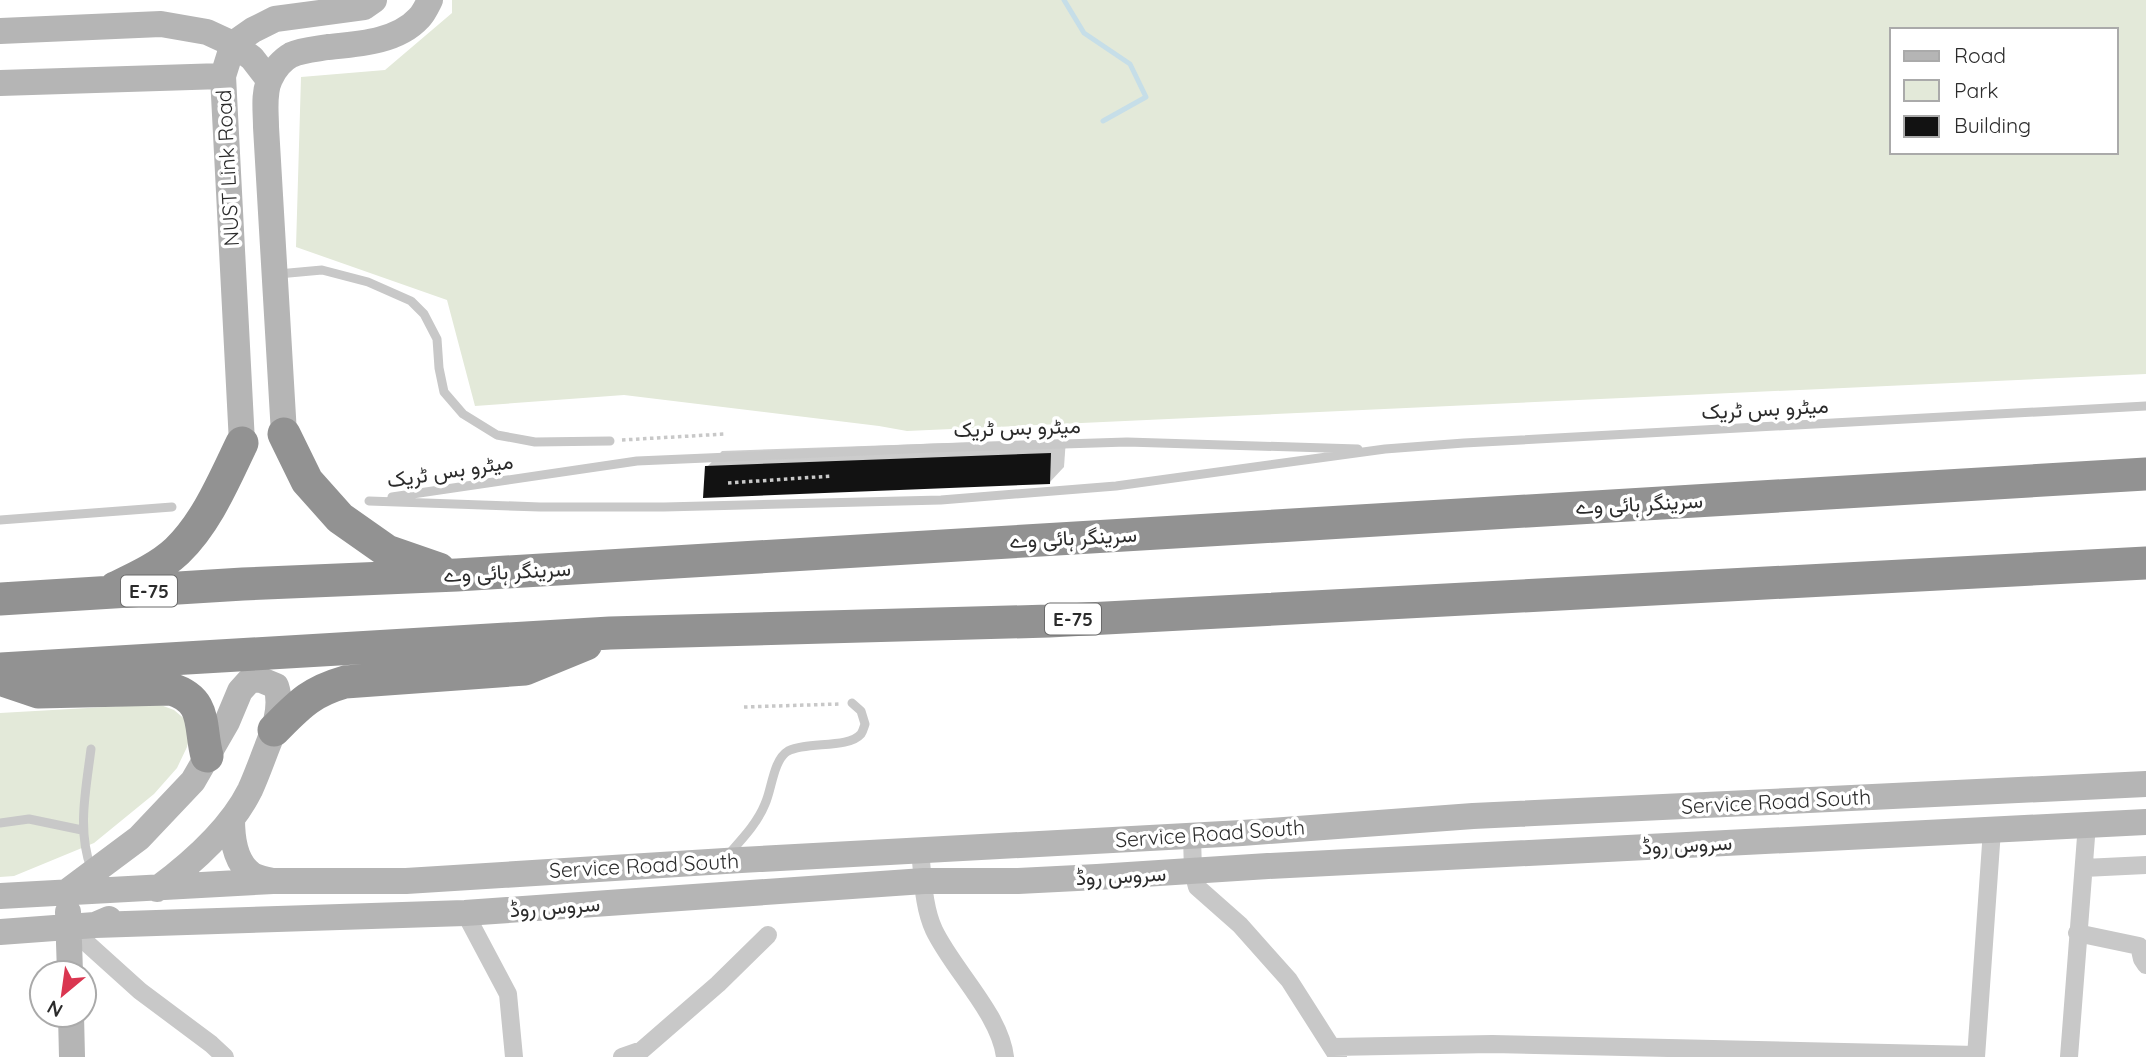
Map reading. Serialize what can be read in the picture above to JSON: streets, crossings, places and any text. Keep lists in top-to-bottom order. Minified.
{"streets":{"highway":["سرینگر ہائی وے","E-75"],"main road":["NUST Link Road","Service Road South","سروس روڈ"],"lane":["میٹرو بس ٹریک"]},"legend":["Road","Park","Building"],"north":"bottom left"}
